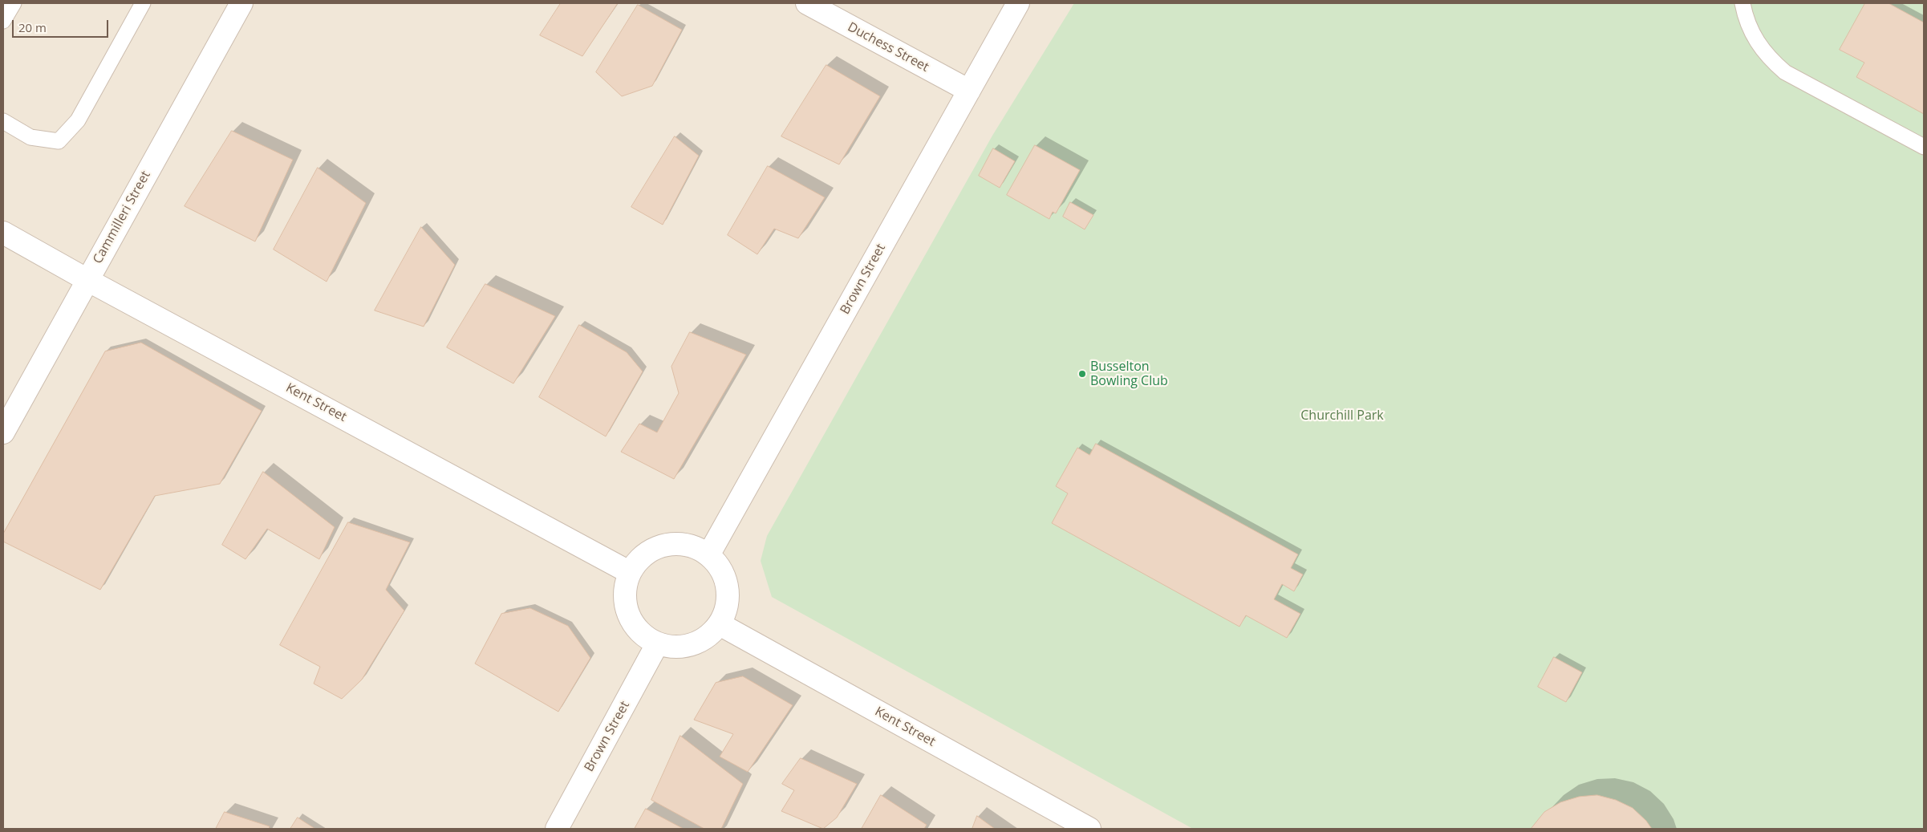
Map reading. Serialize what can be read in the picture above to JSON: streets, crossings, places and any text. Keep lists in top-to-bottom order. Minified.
{"streets":{"street":["Duchess Street","Cammilleri Street","Brown Street","Kent Street"]},"crossings":[["Duchess Street","Brown Street"],["Cammilleri Street","Kent Street"],["Brown Street","Kent Street"]],"parks":["Churchill Park"],"places":["Busselton Bowling Club"],"scale_bar":"20 m"}
